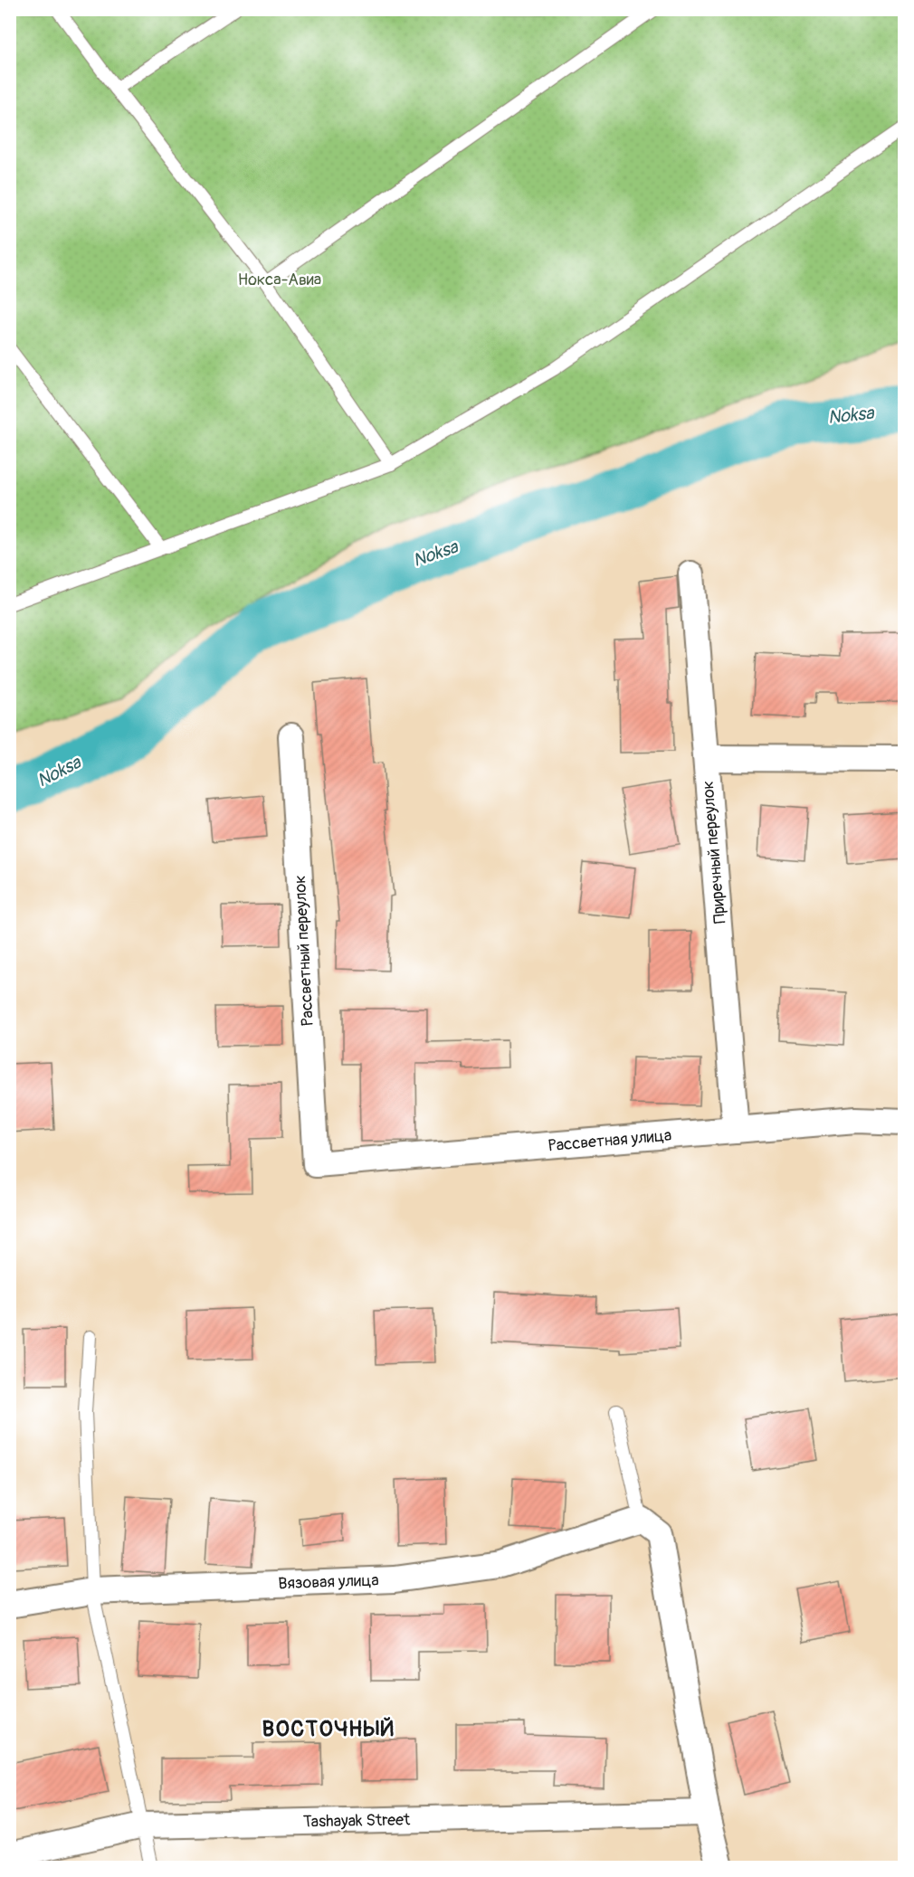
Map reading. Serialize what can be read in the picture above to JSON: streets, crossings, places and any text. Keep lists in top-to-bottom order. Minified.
{"streets":{"street":["Приречный переулок","Рассветный переулок","Рассветная улица","Вязовая улица","Tashayak Street"]},"crossings":[["Приречный переулок","Рассветная улица"],["Рассветный переулок","Рассветная улица"]],"districts":["ВОСТОЧНЫЙ"],"water":["Noksa"],"parks":["Нокса-Авиа"]}
